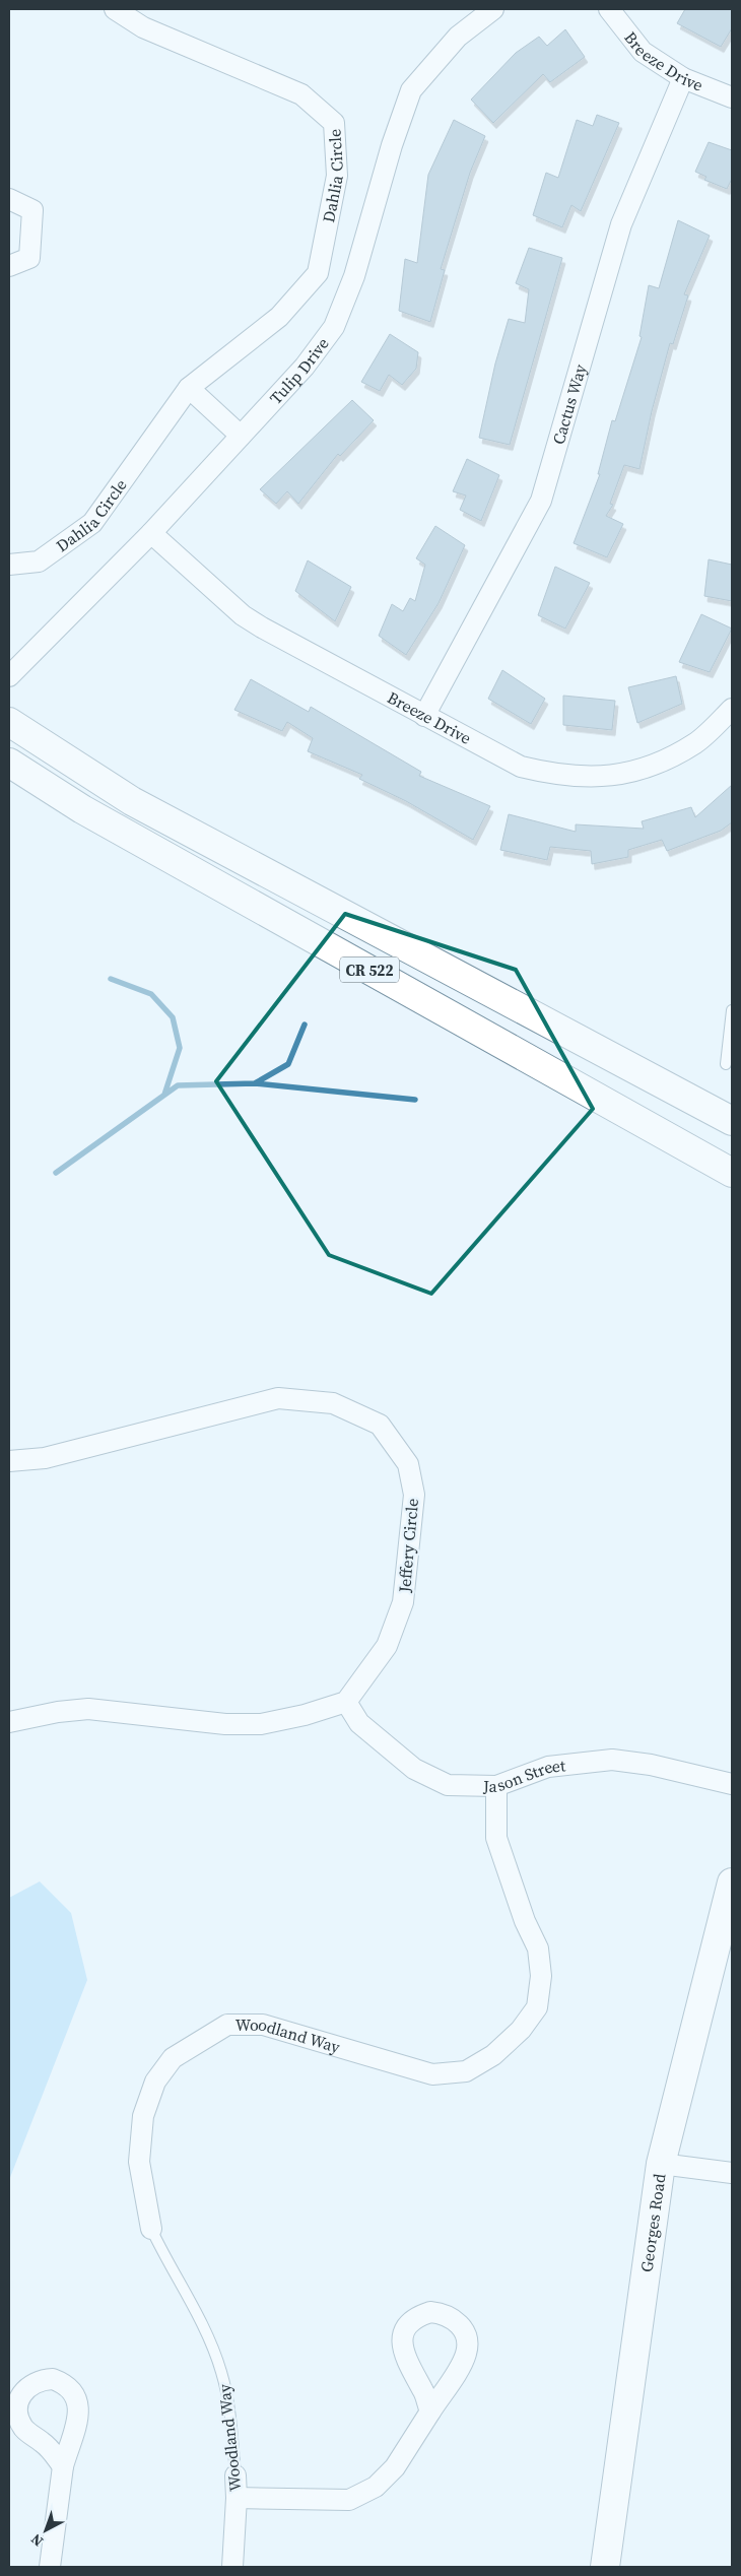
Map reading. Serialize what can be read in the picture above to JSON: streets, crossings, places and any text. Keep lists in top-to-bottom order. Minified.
{"streets":{"main road":["CR 522","Georges Road"],"street":["Breeze Drive","Dahlia Circle","Tulip Drive","Cactus Way","Jeffery Circle","Jason Street","Woodland Way"]},"crossings":[["Breeze Drive","Tulip Drive"],["Breeze Drive","Cactus Way"],["Jeffery Circle","Jason Street"],["Jason Street","Woodland Way"]],"north":"bottom left"}
